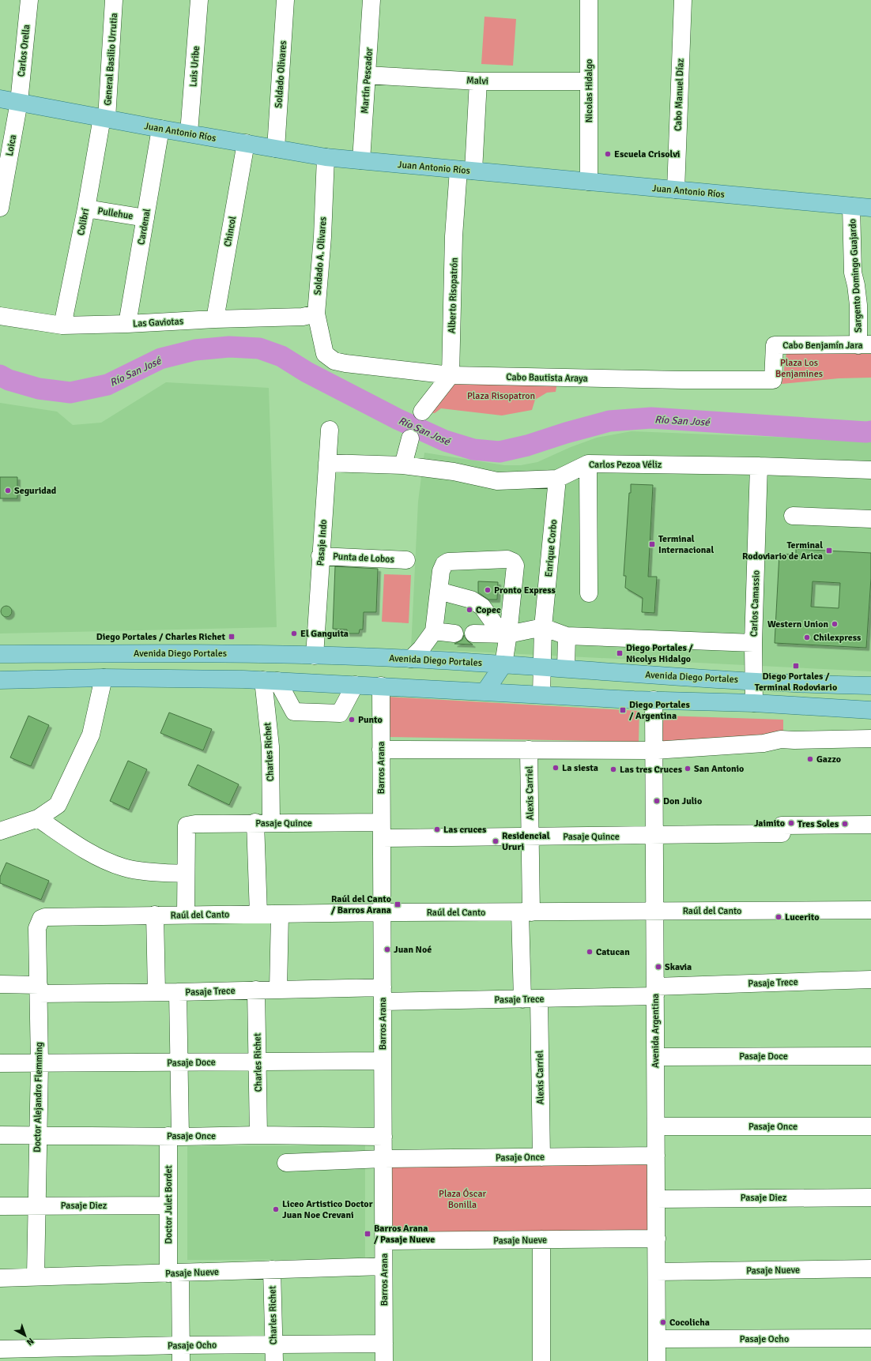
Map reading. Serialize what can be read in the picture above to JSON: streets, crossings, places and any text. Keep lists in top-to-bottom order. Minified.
{"streets":{"main road":["Juan Antonio Ríos","Avenida Diego Portales"],"street":["Carlos Orella","General Basilio Urrutia","Luis Uribe","Soldado Olivares","Martín Pescador","Malvi","Nicolas Hidalgo","Cabo Manuel Díaz","Loica","Pullehue","Colibrí","Cardenal","Chincol","Soldado A. Olivares","Sargento Domingo Guajardo","Alberto Risopatrón","Las Gaviotas","Cabo Benjamín Jara","Cabo Bautista Araya","Carlos Pezoa Véliz","Pasaje Indo","Enrique Corbo","Punta de Lobos","Carlos Camassio","Charles Richet","Barros Arana","Alexis Carriel","Pasaje Quince","Raúl del Canto","Pasaje Trece","Avenida Argentina","Pasaje Doce","Doctor Alejandro Flemming","Pasaje Once","Pasaje Diez","Doctor Julet Bordet","Pasaje Nueve","Pasaje Ocho"]},"crossings":[["Carlos Orella","Juan Antonio Ríos"],["Carlos Orella","Loica"],["General Basilio Urrutia","Juan Antonio Ríos"],["General Basilio Urrutia","Colibrí"],["Luis Uribe","Juan Antonio Ríos"],["Soldado Olivares","Juan Antonio Ríos"],["Martín Pescador","Malvi"],["Martín Pescador","Juan Antonio Ríos"],["Malvi","Nicolas Hidalgo"],["Malvi","Alberto Risopatrón"],["Nicolas Hidalgo","Juan Antonio Ríos"],["Cabo Manuel Díaz","Juan Antonio Ríos"],["Juan Antonio Ríos","Loica"],["Juan Antonio Ríos","Colibrí"],["Juan Antonio Ríos","Cardenal"],["Juan Antonio Ríos","Chincol"],["Juan Antonio Ríos","Soldado A. Olivares"],["Juan Antonio Ríos","Sargento Domingo Guajardo"],["Juan Antonio Ríos","Alberto Risopatrón"],["Pullehue","Colibrí"],["Pullehue","Cardenal"],["Colibrí","Las Gaviotas"],["Cardenal","Las Gaviotas"],["Chincol","Las Gaviotas"],["Soldado A. Olivares","Las Gaviotas"],["Soldado A. Olivares","Cabo Bautista Araya"],["Sargento Domingo Guajardo","Cabo Benjamín Jara"],["Alberto Risopatrón","Cabo Bautista Araya"],["Cabo Benjamín Jara","Cabo Bautista Araya"],["Carlos Pezoa Véliz","Pasaje Indo"],["Carlos Pezoa Véliz","Enrique Corbo"],["Carlos Pezoa Véliz","Carlos Camassio"],["Pasaje Indo","Punta de Lobos"],["Pasaje Indo","Avenida Diego Portales"],["Enrique Corbo","Avenida Diego Portales"],["Carlos Camassio","Avenida Diego Portales"],["Charles Richet","Pasaje Quince"],["Charles Richet","Raúl del Canto"],["Charles Richet","Pasaje Trece"],["Charles Richet","Pasaje Doce"],["Charles Richet","Pasaje Once"],["Charles Richet","Pasaje Nueve"],["Charles Richet","Pasaje Ocho"],["Barros Arana","Pasaje Quince"],["Barros Arana","Raúl del Canto"],["Barros Arana","Pasaje Trece"],["Barros Arana","Pasaje Doce"],["Barros Arana","Pasaje Once"],["Barros Arana","Pasaje Nueve"],["Barros Arana","Pasaje Ocho"],["Alexis Carriel","Pasaje Quince"],["Alexis Carriel","Raúl del Canto"],["Alexis Carriel","Pasaje Trece"],["Alexis Carriel","Pasaje Once"],["Pasaje Quince","Avenida Argentina"],["Raúl del Canto","Avenida Argentina"],["Raúl del Canto","Doctor Alejandro Flemming"],["Pasaje Trece","Avenida Argentina"],["Pasaje Trece","Doctor Alejandro Flemming"],["Pasaje Trece","Doctor Julet Bordet"],["Avenida Argentina","Pasaje Doce"],["Avenida Argentina","Pasaje Once"],["Avenida Argentina","Pasaje Diez"],["Avenida Argentina","Pasaje Nueve"],["Avenida Argentina","Pasaje Ocho"],["Pasaje Doce","Doctor Alejandro Flemming"],["Pasaje Doce","Doctor Julet Bordet"],["Doctor Alejandro Flemming","Pasaje Once"],["Doctor Alejandro Flemming","Pasaje Diez"],["Doctor Alejandro Flemming","Pasaje Nueve"],["Pasaje Once","Doctor Julet Bordet"],["Pasaje Diez","Doctor Julet Bordet"],["Doctor Julet Bordet","Pasaje Nueve"],["Doctor Julet Bordet","Pasaje Ocho"]],"water":["Río San José"],"parks":["Plaza Los Benjamines","Plaza Risopatron","Plaza Óscar Bonilla"],"places":{"other":["Escuela Crisolvi","Seguridad","Pronto Express","Copec","Western Union","El Ganguita","Chilexpress","Punto","Gazzo","La siesta","San Antonio","Las tres Cruces","Don Julio","Jaimito","Tres Soles","Las cruces","Residencial Ururi","Lucerito","Juan Noé","Catucan","Skavia","Liceo Artistico Doctor Juan Noe Crevani","Cocolicha"],"transit":["Terminal Internacional","Terminal Rodoviario de Arica","Diego Portales / Charles Richet","Diego Portales / Nicolys Hidalgo","Diego Portales / Terminal Rodoviario","Diego Portales / Argentina","Raúl del Canto / Barros Arana","Barros Arana / Pasaje Nueve"]},"north":"bottom right"}
